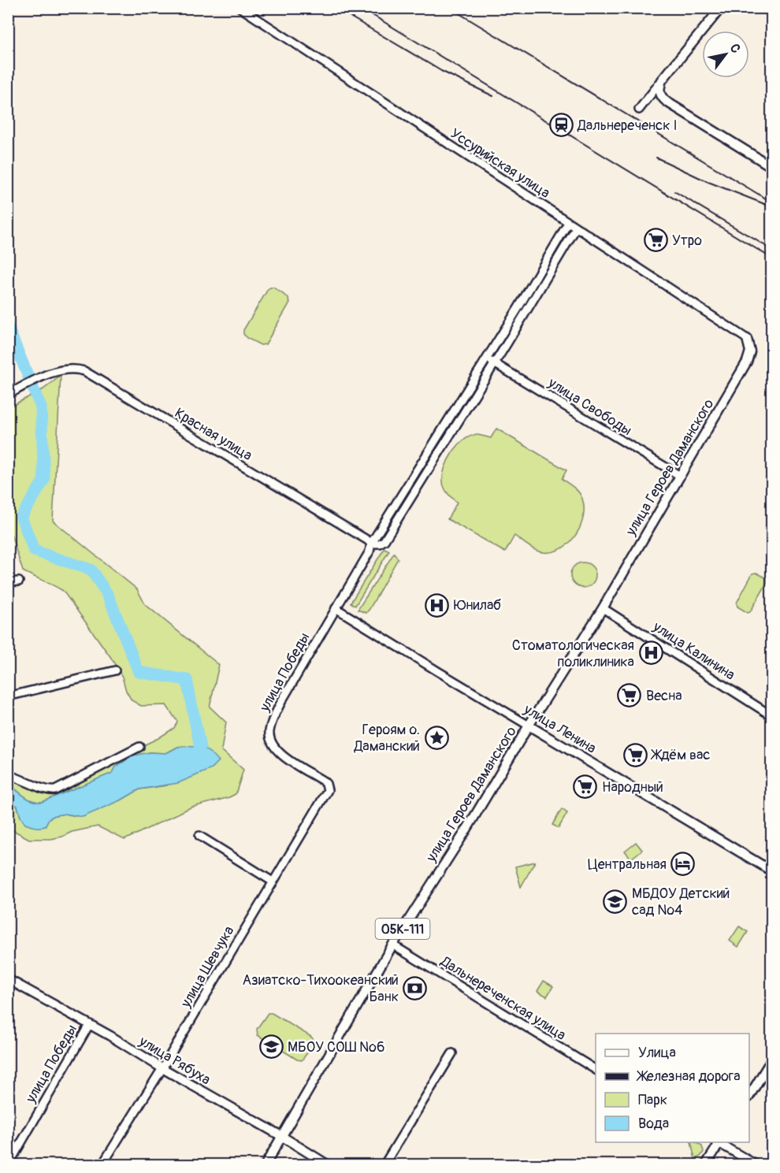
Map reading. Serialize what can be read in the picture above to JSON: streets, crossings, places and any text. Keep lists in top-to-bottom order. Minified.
{"streets":{"main road":["улица Героев Даманского","улица Ленина","05К-111","улица Рябуха"],"street":["Уссурийская улица","улица Свободы","Красная улица","улица Калинина","улица Победы","улица Шевчука","Дальнереченская улица"]},"crossings":[["Уссурийская улица","улица Героев Даманского"],["Уссурийская улица","улица Победы"],["улица Свободы","улица Героев Даманского"],["улица Свободы","улица Победы"],["Красная улица","улица Победы"],["улица Героев Даманского","улица Калинина"],["улица Героев Даманского","улица Ленина"],["улица Героев Даманского","улица Рябуха"],["улица Победы","улица Ленина"],["улица Победы","улица Шевчука"],["улица Победы","улица Рябуха"],["улица Шевчука","улица Рябуха"]],"places":{"station":["Дальнереченск I"],"supermarket":["Утро","Весна","Ждём вас","Народный"],"hospital":["Юнилаб","Стоматологическая поликлиника"],"place":["Героям о. Даманский"],"hotel":["Центральная"],"school or university":["МБДОУ Детский сад №4","МБОУ СОШ №6"],"bank":["Азиатско-Тихоокеанский Банк"]},"legend":["Улица","Железная дорога","Парк","Вода"],"north":"top right"}
